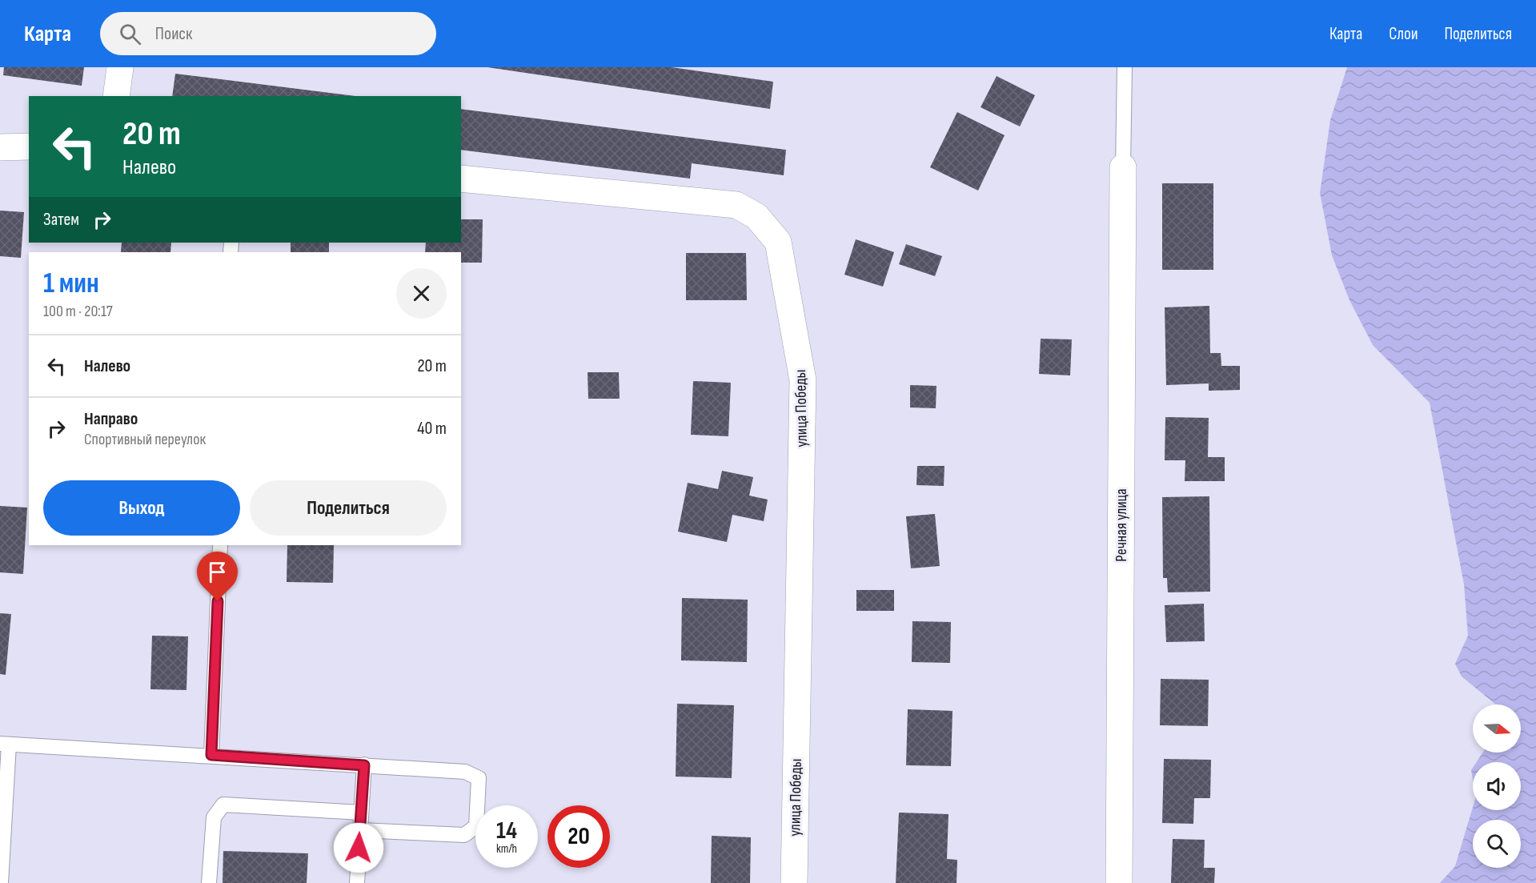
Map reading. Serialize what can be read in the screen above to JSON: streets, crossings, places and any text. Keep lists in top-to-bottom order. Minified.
{"streets":{"street":["улица Победы","Речная улица"]},"north":"right","page":{"header":"Карта","search":"Поиск","nav":["Карта","Слои","Поделиться"],"turn":["20 m","Налево"],"then":"Затем","heading":["1 мин","100 m · 20:17"],"list":[{"name":"Налево","value":"20 m"},{"name":"Направо","note":"Спортивный переулок","value":"40 m"}],"buttons":["Выход","Поделиться"],"speed":"14 km/h","limit":"20"}}
